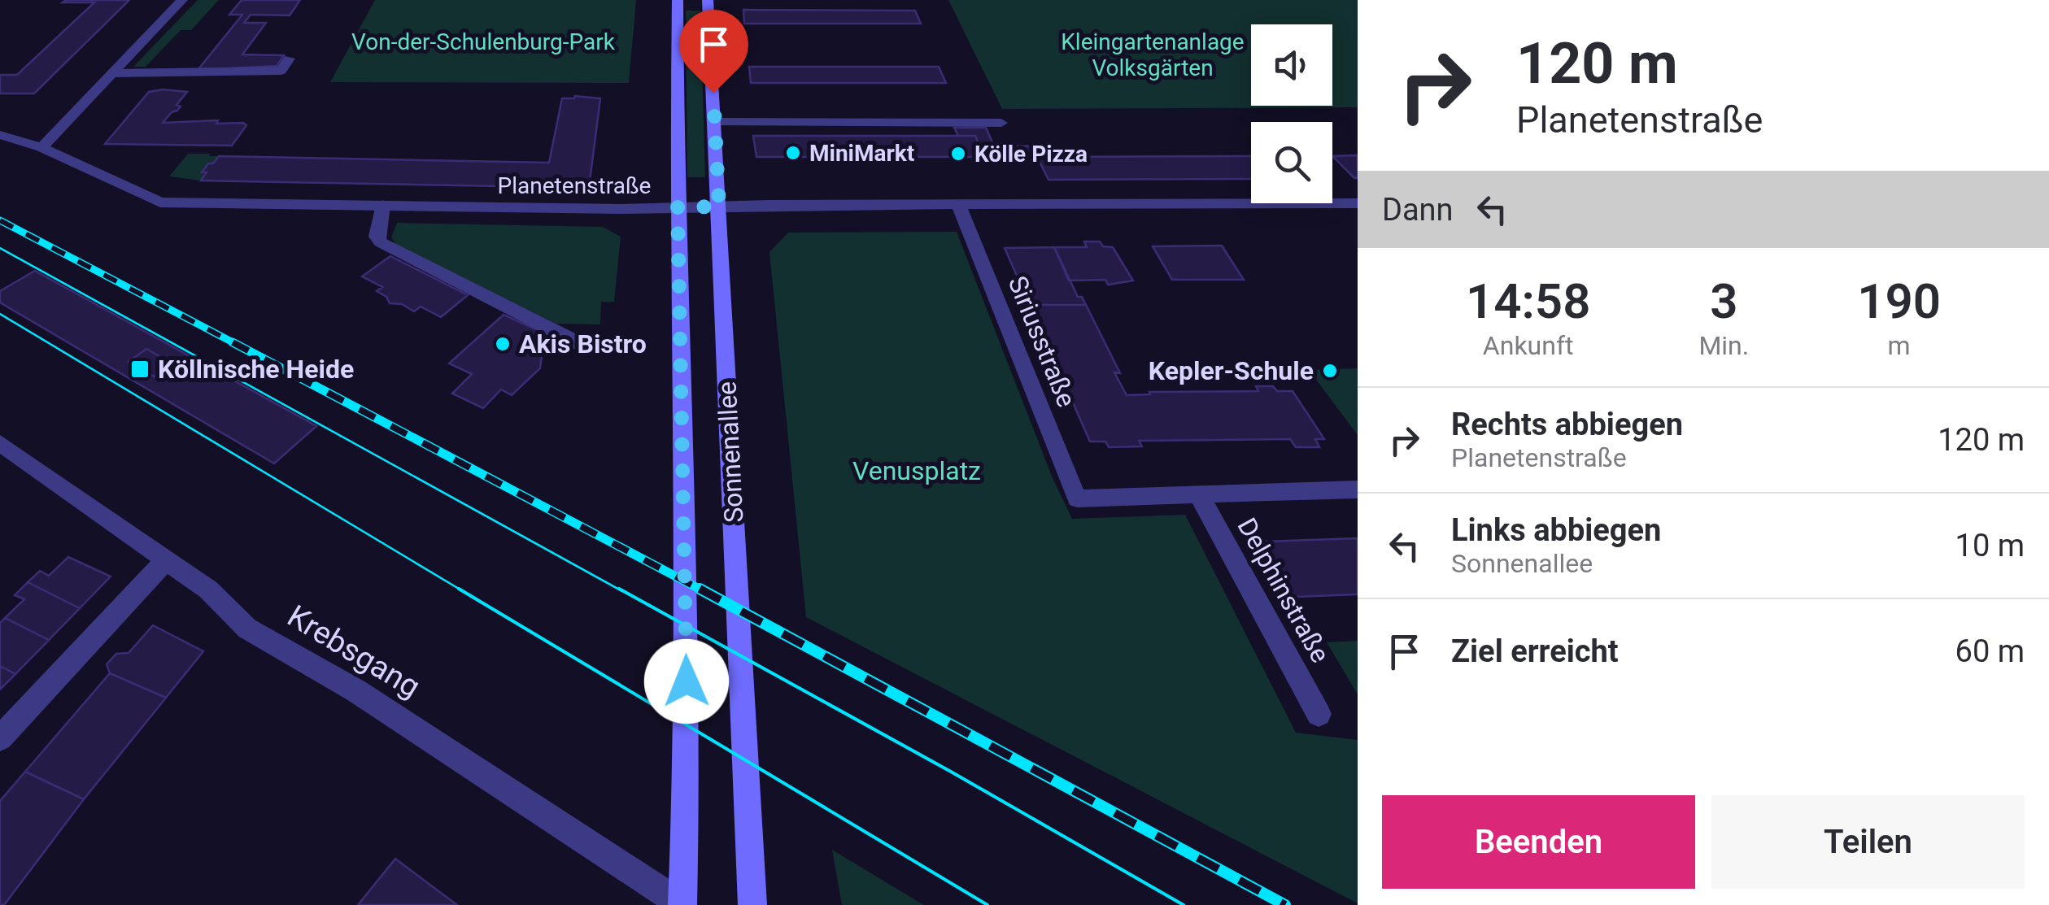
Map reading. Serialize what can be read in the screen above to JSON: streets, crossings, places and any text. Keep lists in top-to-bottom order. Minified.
{"streets":{"main road":["Sonnenallee"],"street":["Planetenstraße","Siriusstraße","Delphinstraße","Krebsgang"]},"crossings":[["Planetenstraße","Siriusstraße"],["Planetenstraße","Sonnenallee"],["Siriusstraße","Delphinstraße"],["Sonnenallee","Krebsgang"]],"parks":["Von-der-Schulenburg-Park","Kleingartenanlage Volksgärten","Venusplatz"],"places":{"other":["MiniMarkt","Kölle Pizza","Akis Bistro","Kepler-Schule"],"transit":["Köllnische Heide"]},"page":{"turn":["120 m","Planetenstraße"],"then":"Dann","eta":["14:58","Ankunft","3","Min.","190","m"],"list":[{"name":"Rechts abbiegen","note":"Planetenstraße","value":"120 m"},{"name":"Links abbiegen","note":"Sonnenallee","value":"10 m"},{"name":"Ziel erreicht","value":"60 m"}],"buttons":["Beenden","Teilen"]}}
